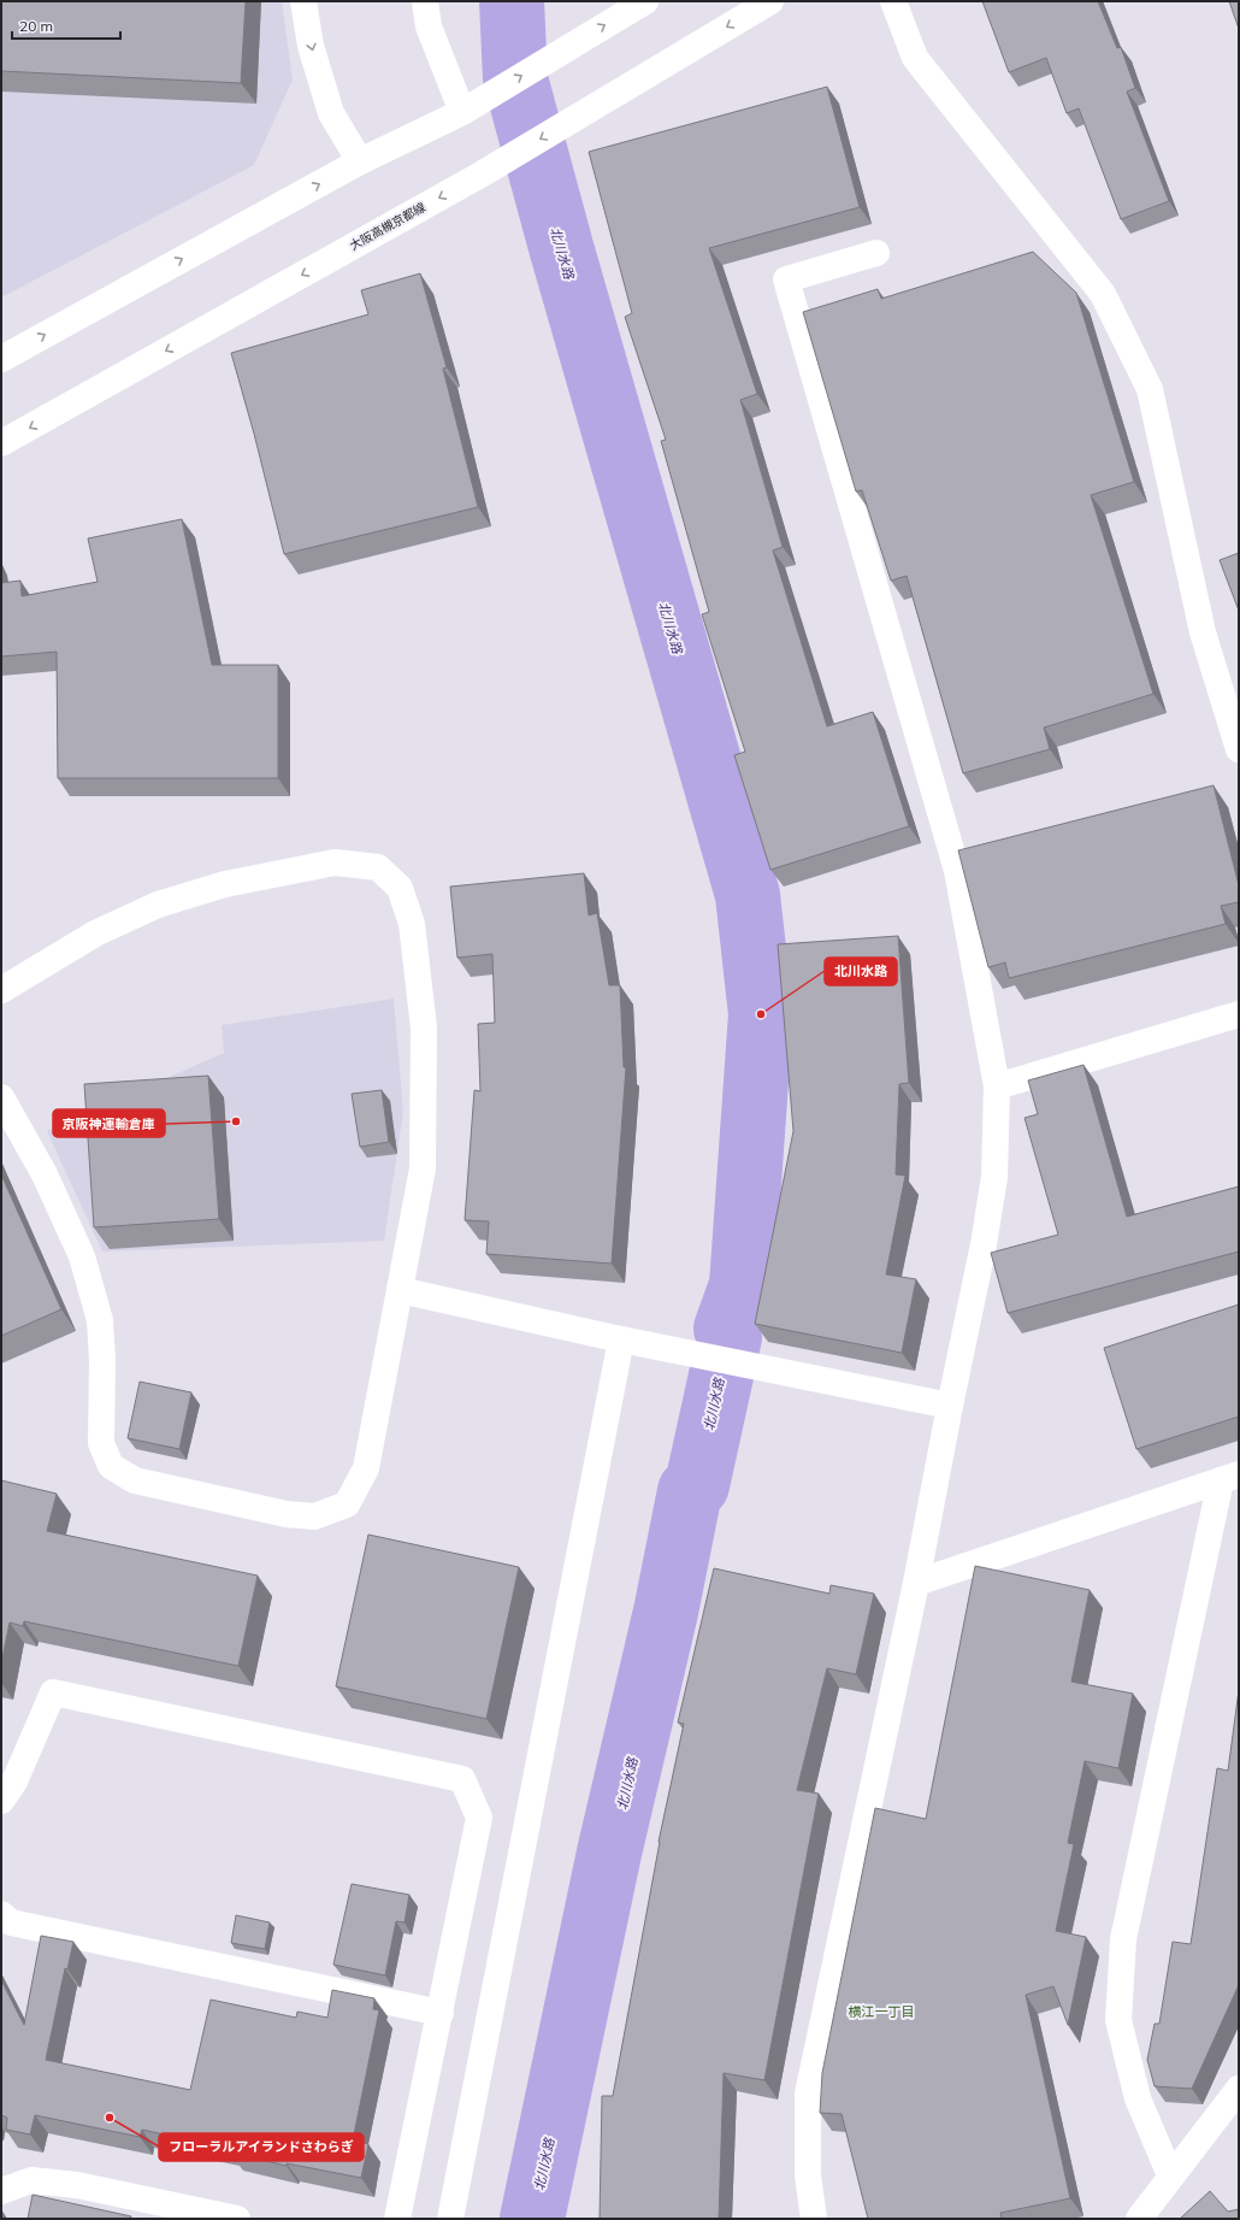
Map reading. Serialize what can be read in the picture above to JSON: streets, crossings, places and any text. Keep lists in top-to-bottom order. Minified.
{"streets":{"street":["大阪高槻京都線"]},"districts":["横江一丁目"],"water":["北川水路"],"places":["北川水路","京阪神運輸倉庫","フローラルアイランドさわらぎ"],"scale_bar":"20 m"}
